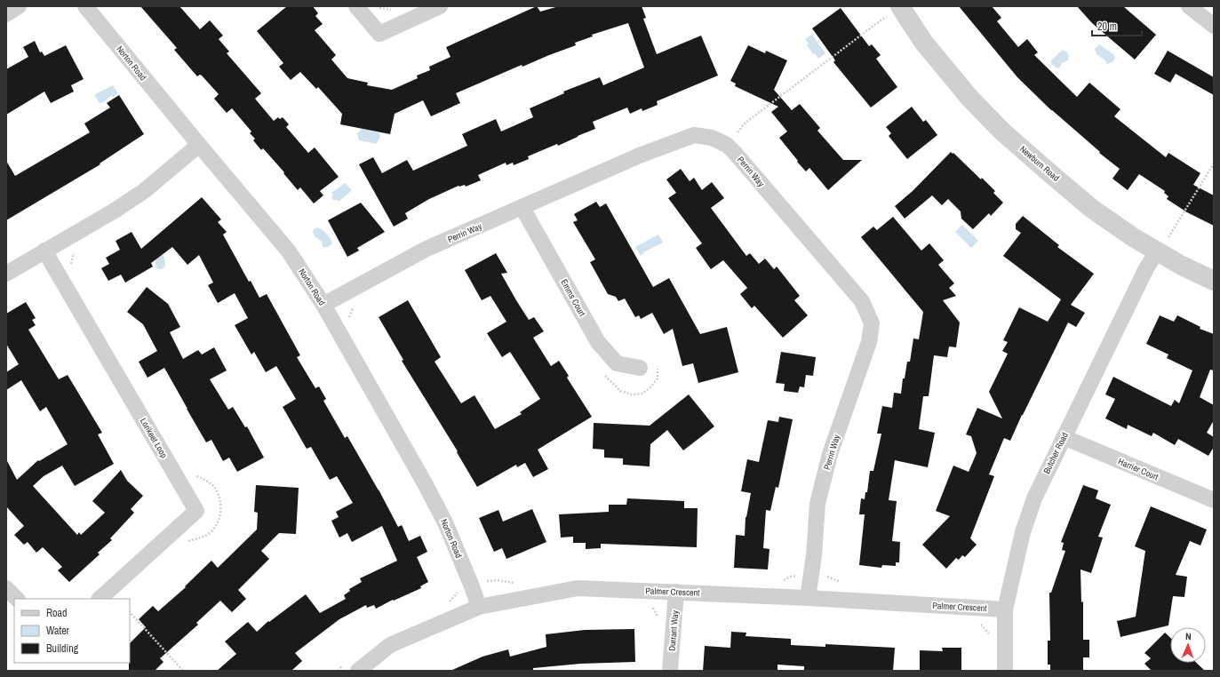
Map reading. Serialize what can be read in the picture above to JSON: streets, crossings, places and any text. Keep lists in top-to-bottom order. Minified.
{"streets":{"street":["Norton Road","Newburn Road","Perrin Way","Emms Court","Lorikeet Loop","Butcher Road","Harrier Court","Palmer Crescent","Durrant Way"]},"crossings":[["Norton Road","Perrin Way"],["Norton Road","Palmer Crescent"],["Newburn Road","Butcher Road"],["Perrin Way","Emms Court"],["Perrin Way","Palmer Crescent"],["Butcher Road","Harrier Court"],["Butcher Road","Palmer Crescent"],["Palmer Crescent","Durrant Way"]],"legend":["Road","Water","Building"],"scale_bar":"20 m","north":"top"}
